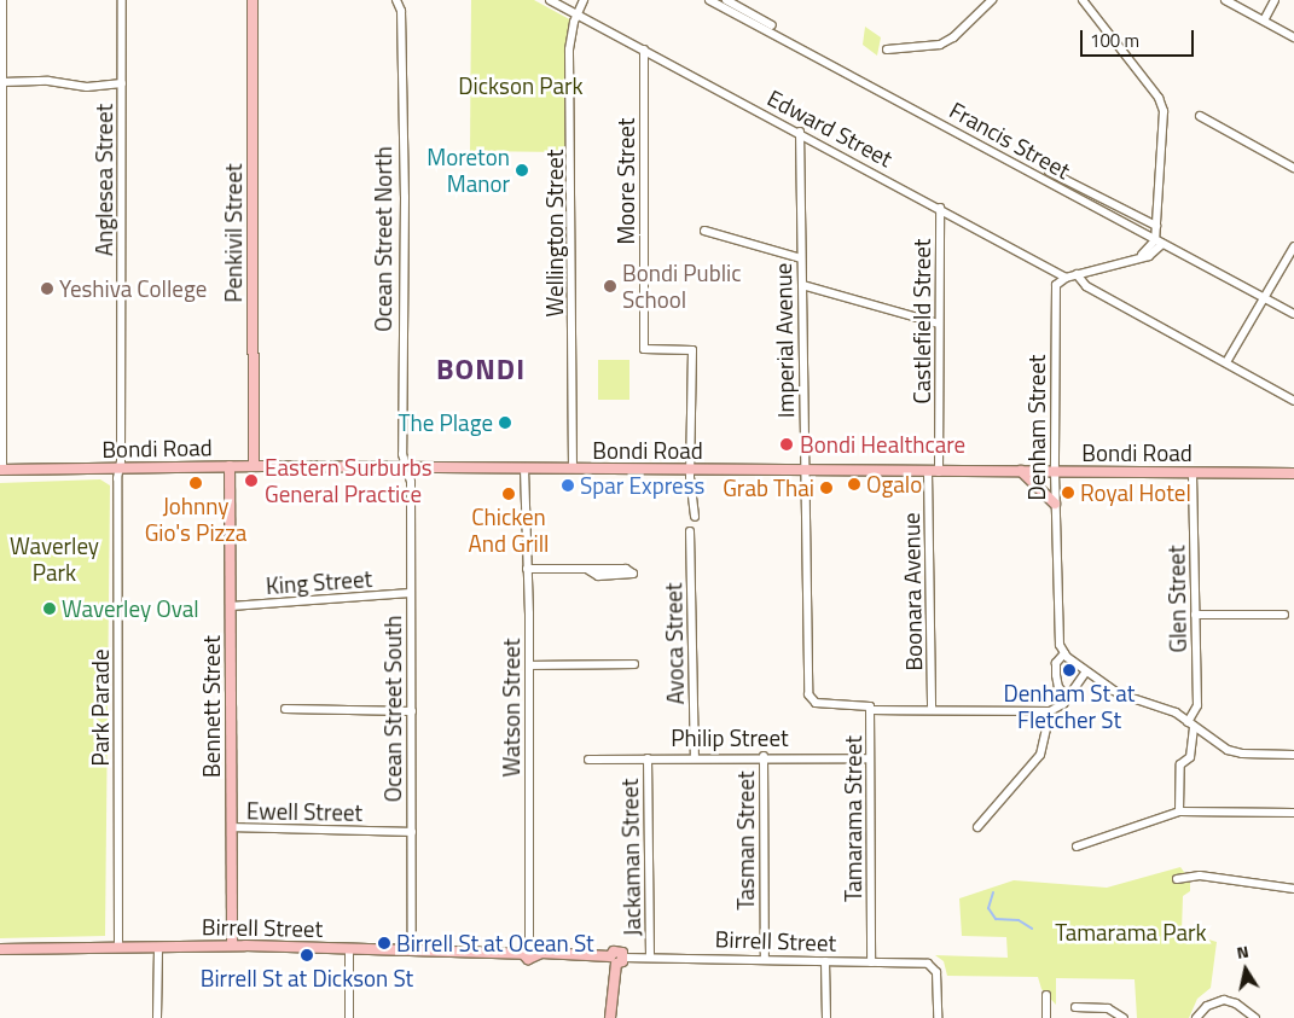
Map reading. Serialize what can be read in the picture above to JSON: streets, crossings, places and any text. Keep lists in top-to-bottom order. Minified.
{"streets":{"main road":["Penkivil Street","Bondi Road","Bennett Street","Birrell Street"],"street":["Edward Street","Francis Street","Anglesea Street","Moore Street","Wellington Street","Ocean Street North","Castlefield Street","Imperial Avenue","Denham Street","King Street","Boonara Avenue","Glen Street","Avoca Street","Park Parade","Watson Street","Ocean Street South","Philip Street","Ewell Street","Tamarama Street","Tasman Street","Jackaman Street"]},"crossings":[["Edward Street","Moore Street"],["Edward Street","Wellington Street"],["Edward Street","Castlefield Street"],["Edward Street","Imperial Avenue"],["Edward Street","Denham Street"],["Anglesea Street","Bondi Road"],["Anglesea Street","Park Parade"],["Moore Street","Bondi Road"],["Penkivil Street","Bondi Road"],["Wellington Street","Bondi Road"],["Ocean Street North","Bondi Road"],["Ocean Street North","Ocean Street South"],["Castlefield Street","Bondi Road"],["Imperial Avenue","Bondi Road"],["Imperial Avenue","Tamarama Street"],["Denham Street","Bondi Road"],["Bondi Road","Boonara Avenue"],["Bondi Road","Glen Street"],["Bondi Road","Bennett Street"],["Bondi Road","Park Parade"],["Bondi Road","Watson Street"],["Bondi Road","Ocean Street South"],["King Street","Bennett Street"],["King Street","Ocean Street South"],["Avoca Street","Philip Street"],["Bennett Street","Ewell Street"],["Bennett Street","Birrell Street"],["Park Parade","Birrell Street"],["Watson Street","Birrell Street"],["Ocean Street South","Ewell Street"],["Ocean Street South","Birrell Street"],["Philip Street","Tamarama Street"],["Philip Street","Tasman Street"],["Philip Street","Jackaman Street"],["Tamarama Street","Birrell Street"],["Tasman Street","Birrell Street"],["Jackaman Street","Birrell Street"]],"districts":["BONDI"],"parks":["Dickson Park","Waverley Park","Tamarama Park"],"places":["Moreton Manor","Bondi Public School","Yeshiva College","The Plage","Bondi Healthcare","Eastern Surburbs General Practice","Johnny Gio's Pizza","Ogalo","Spar Express","Grab Thai","Royal Hotel","Chicken And Grill","Waverley Oval","Denham St at Fletcher St","Birrell St at Ocean St","Birrell St at Dickson St"],"scale_bar":"100 m","north":"top"}
